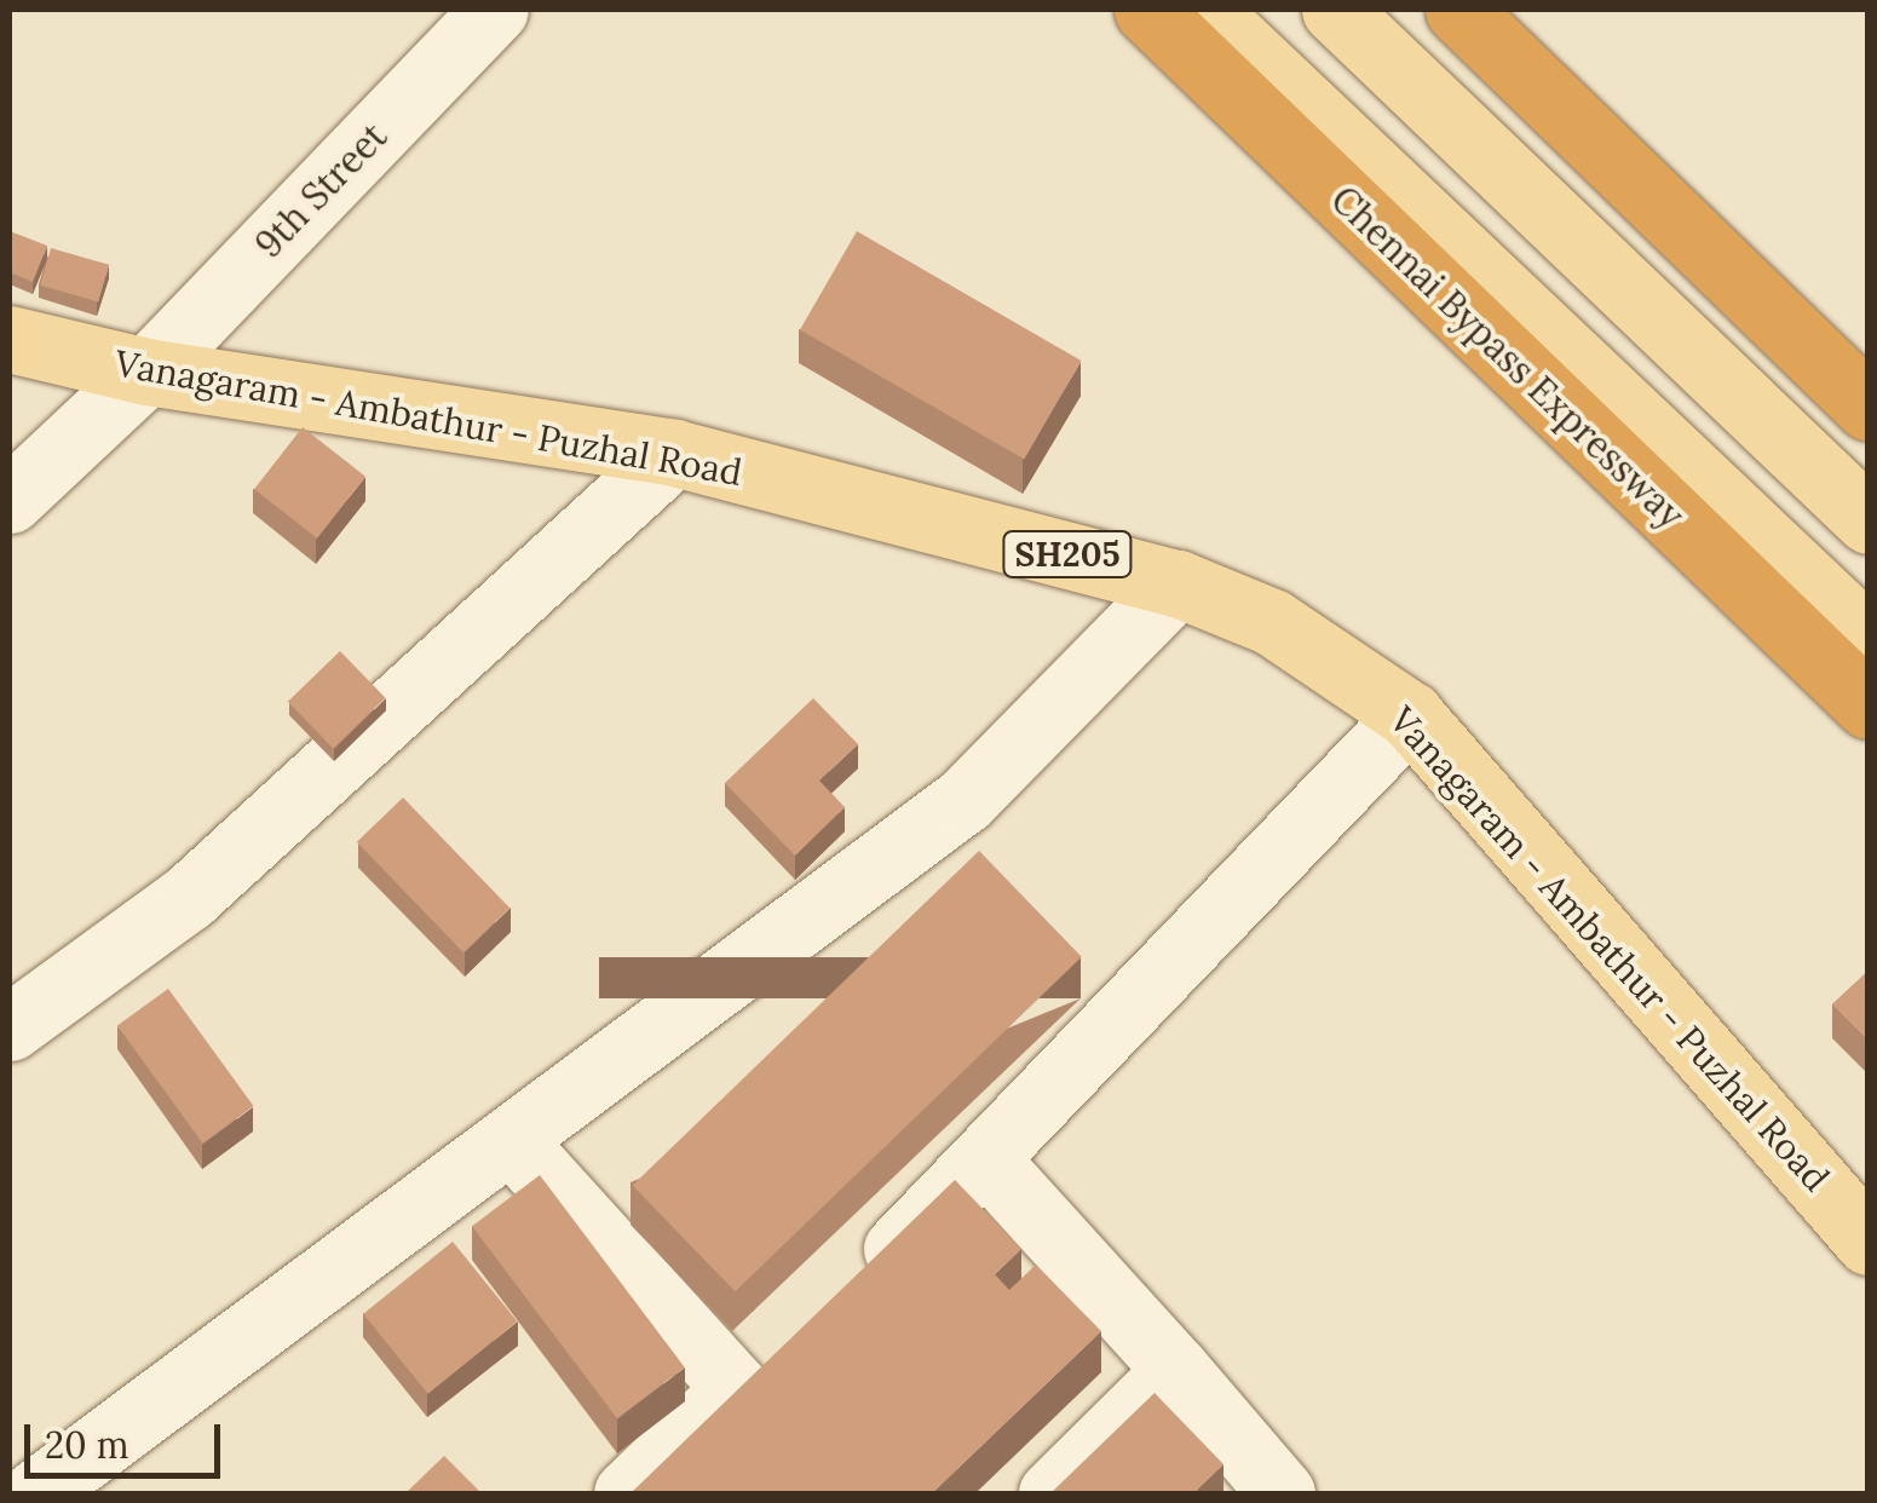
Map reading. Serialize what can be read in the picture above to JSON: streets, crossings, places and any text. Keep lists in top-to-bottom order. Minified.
{"streets":{"highway":["Chennai Bypass Expressway"],"main road":["Vanagaram - Ambathur - Puzhal Road","SH205"],"street":["9th Street"]},"crossings":[["9th Street","Vanagaram - Ambathur - Puzhal Road"]],"scale_bar":"20 m"}
